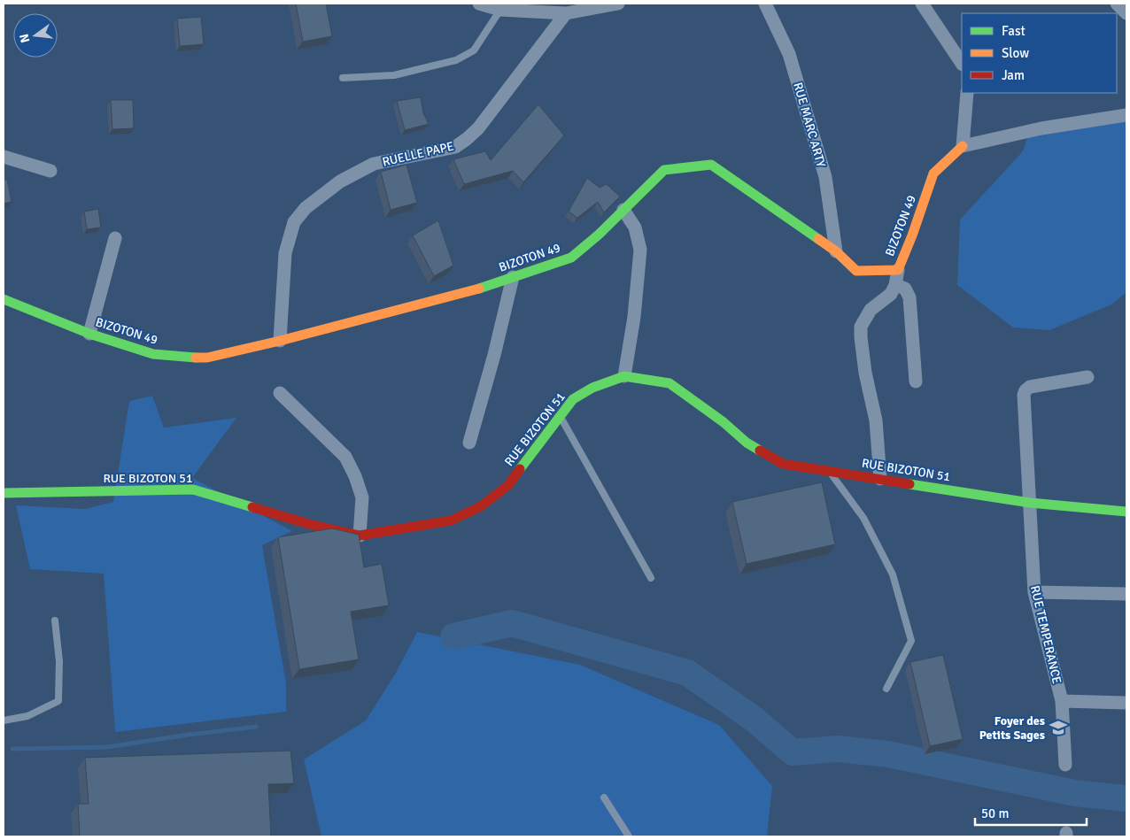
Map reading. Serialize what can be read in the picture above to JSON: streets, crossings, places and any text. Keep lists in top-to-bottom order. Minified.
{"streets":{"street":["RUE MARC ARTY","RUELLE PAPE","BIZOTON 49","RUE BIZOTON 51","RUE TEMPERANCE"]},"crossings":[["RUE MARC ARTY","BIZOTON 49"],["RUELLE PAPE","BIZOTON 49"],["RUE BIZOTON 51","RUE TEMPERANCE"]],"places":{"school or university":["Foyer des Petits Sages"]},"legend":["Fast","Slow","Jam"],"scale_bar":"50 m","north":"left"}
